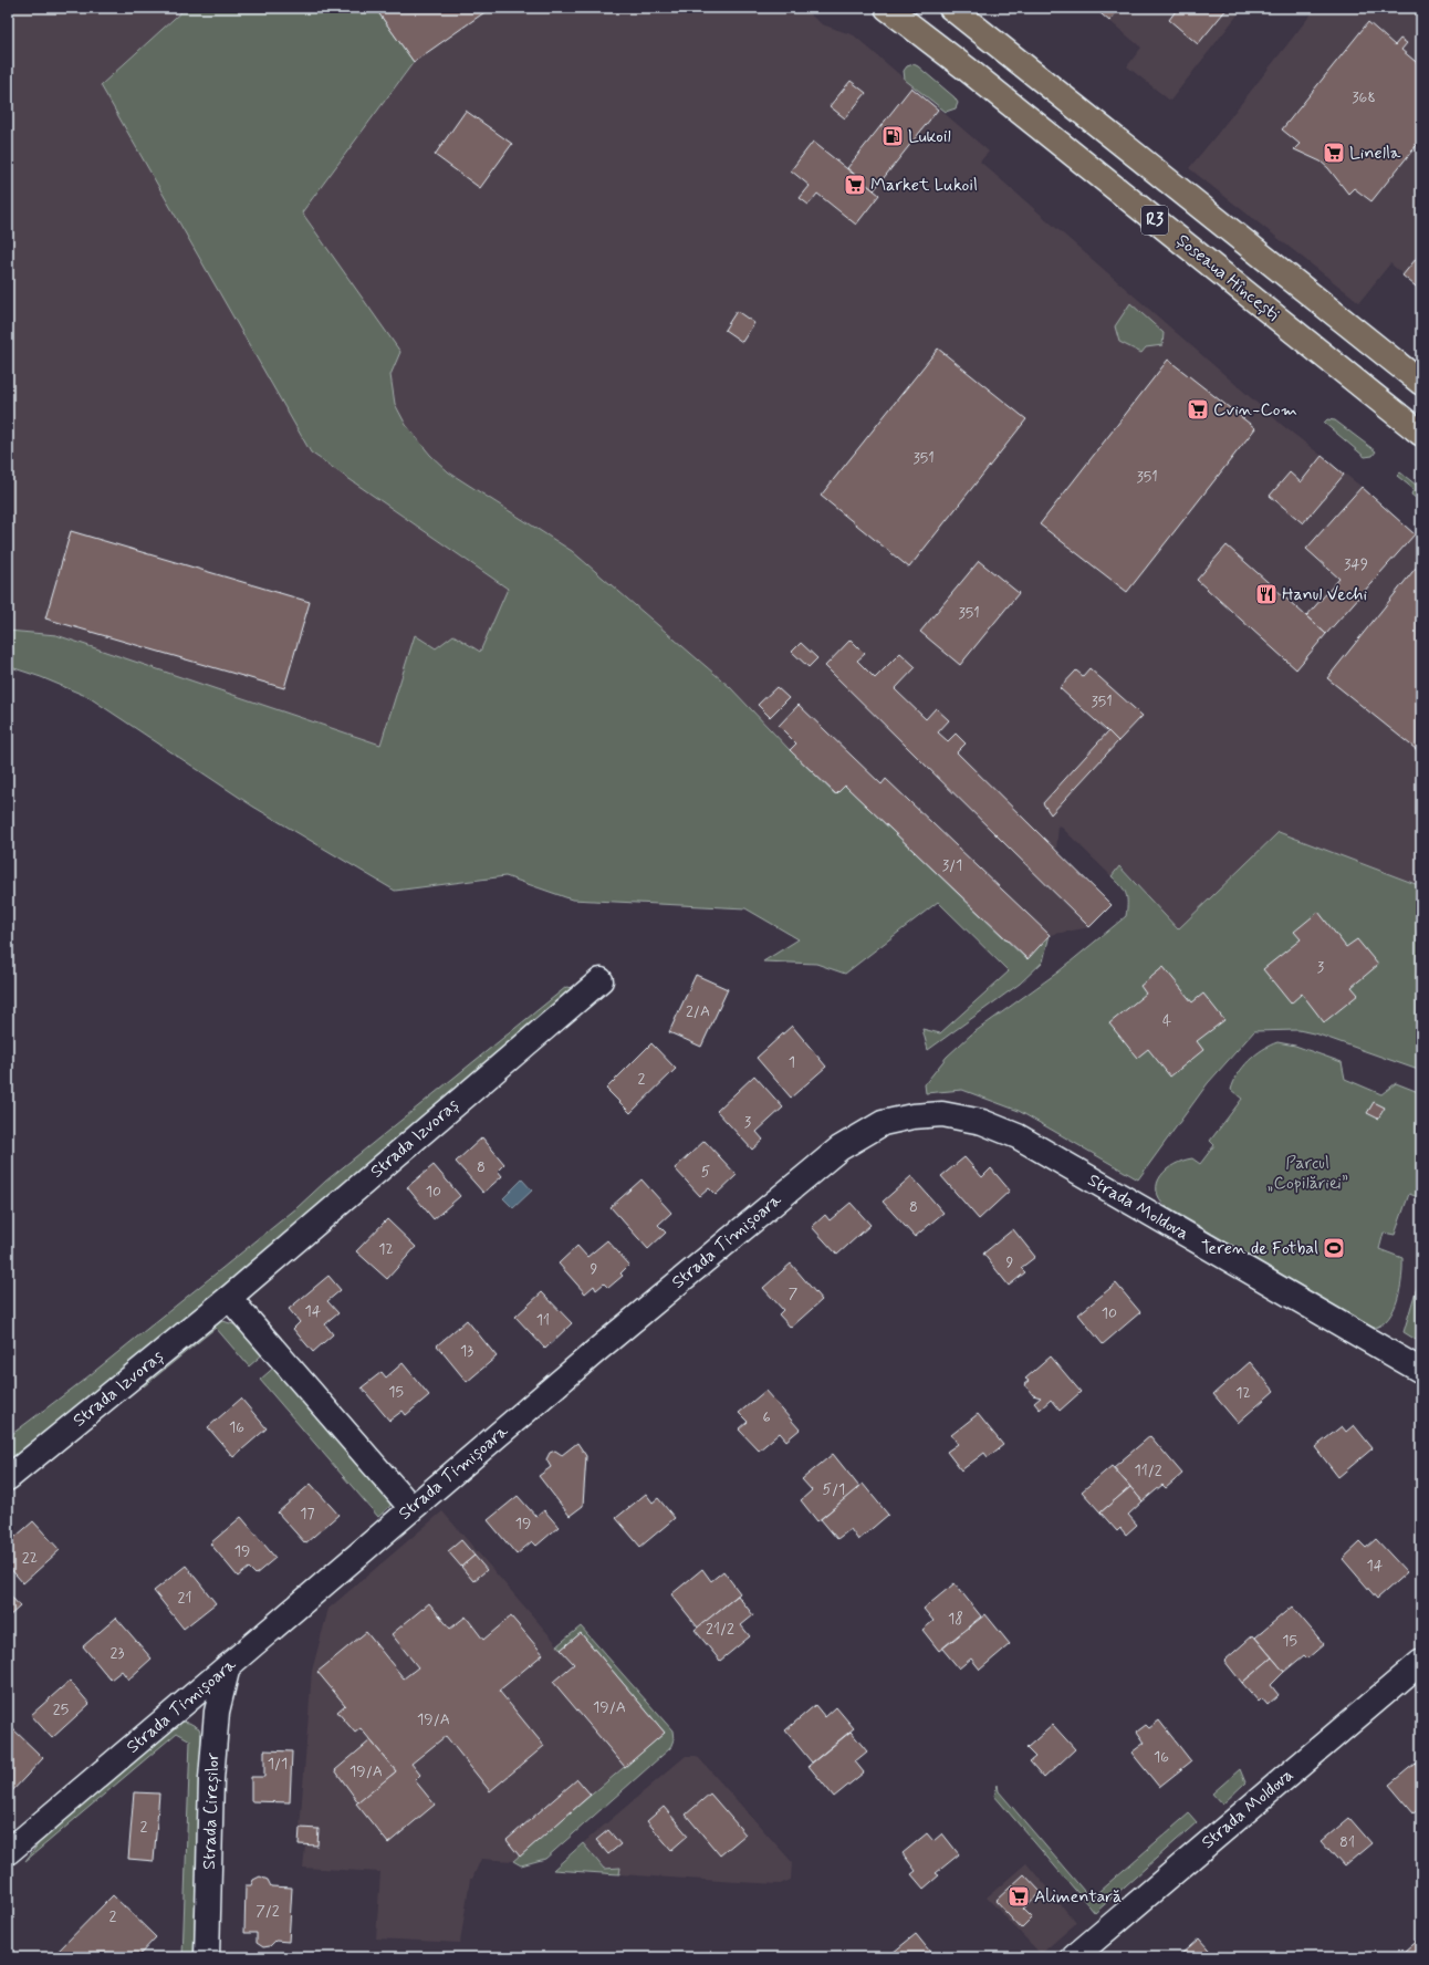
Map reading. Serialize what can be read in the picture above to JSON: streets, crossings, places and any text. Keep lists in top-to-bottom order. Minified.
{"streets":{"highway":["R3","Șoseaua Hîncești"],"street":["Strada Izvoraș","Strada Moldova","Strada Timișoara","Strada Cireșilor"]},"crossings":[["Strada Moldova","Strada Timișoara"],["Strada Timișoara","Strada Cireșilor"]],"parks":["Parcul „Copilăriei”"],"places":{"fuel station":["Lukoil"],"supermarket":["Linella","Market Lukoil","Cvin-Com","Alimentară"],"restaurant":["Hanul Vechi"],"sports":["Teren de Fotbal"]},"house_numbers":["368","351","351","349","351","351","3/1","3","2/A","4","1","2","3","8","5","10","8","12","9","9","7","14","10","11","13","15","12","6","16","11/2","5/1","17","19","19","22","14","21","18","21/2","15","23","19/A","25","19/A","16","1/1","19/A","2","81","7/2","2"]}
